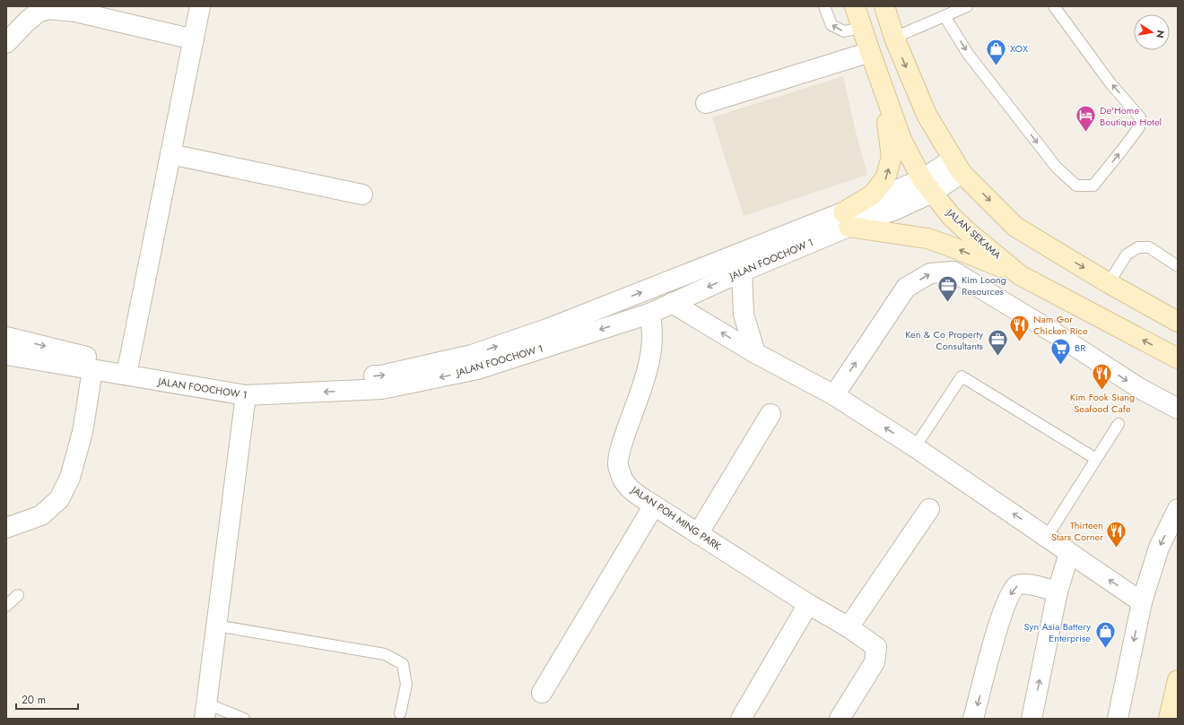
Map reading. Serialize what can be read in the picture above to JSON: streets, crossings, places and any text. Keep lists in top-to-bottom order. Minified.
{"streets":{"main road":["JALAN SEKAMA"],"street":["JALAN FOOCHOW 1","JALAN POH MING PARK"]},"crossings":[["JALAN SEKAMA","JALAN FOOCHOW 1"],["JALAN FOOCHOW 1","JALAN POH MING PARK"]],"places":{"shop":["XOX","Syn Asia Battery Enterprise"],"hotel":["De'Home Boutique Hotel"],"office":["Kim Loong Resources","Ken & Co Property Consultants"],"restaurant":["Nam Gor Chicken Rice","Kim Fook Siang Seafood Cafe","Thirteen Stars Corner"],"supermarket":["BR"]},"scale_bar":"20 m","north":"right"}
